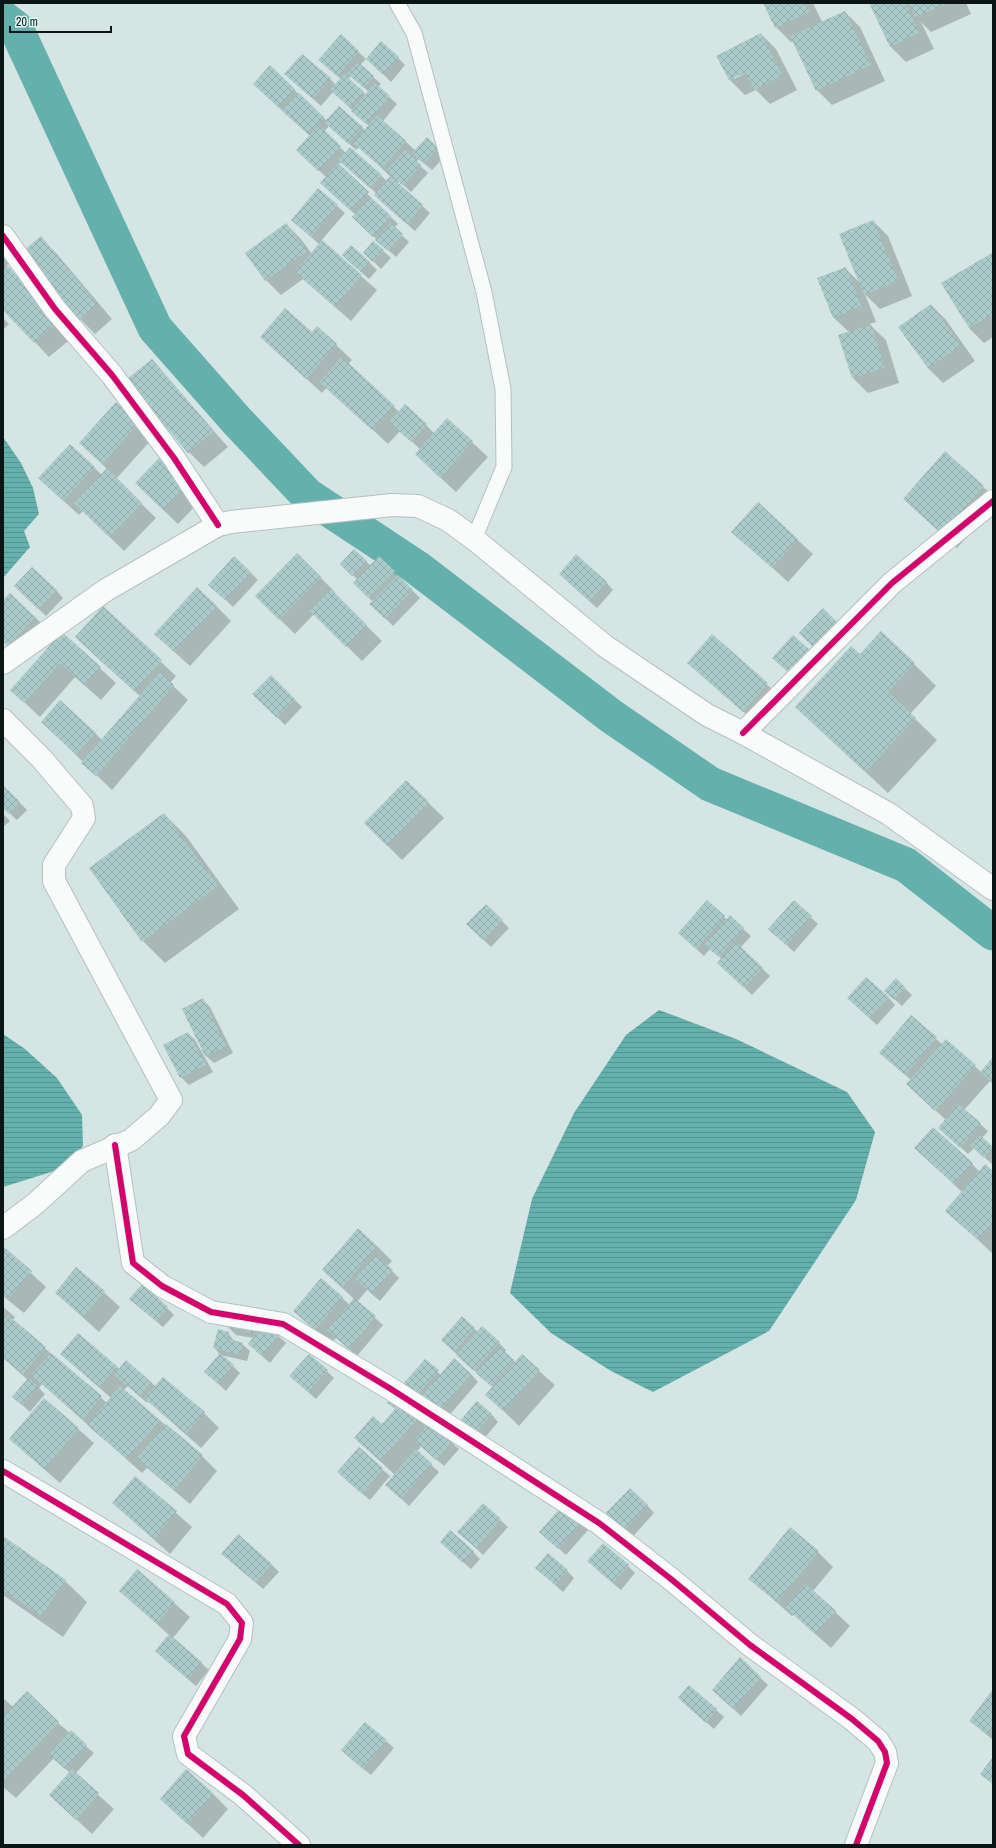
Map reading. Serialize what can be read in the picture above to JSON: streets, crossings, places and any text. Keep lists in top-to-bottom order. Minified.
{"scale_bar":"20 m"}
